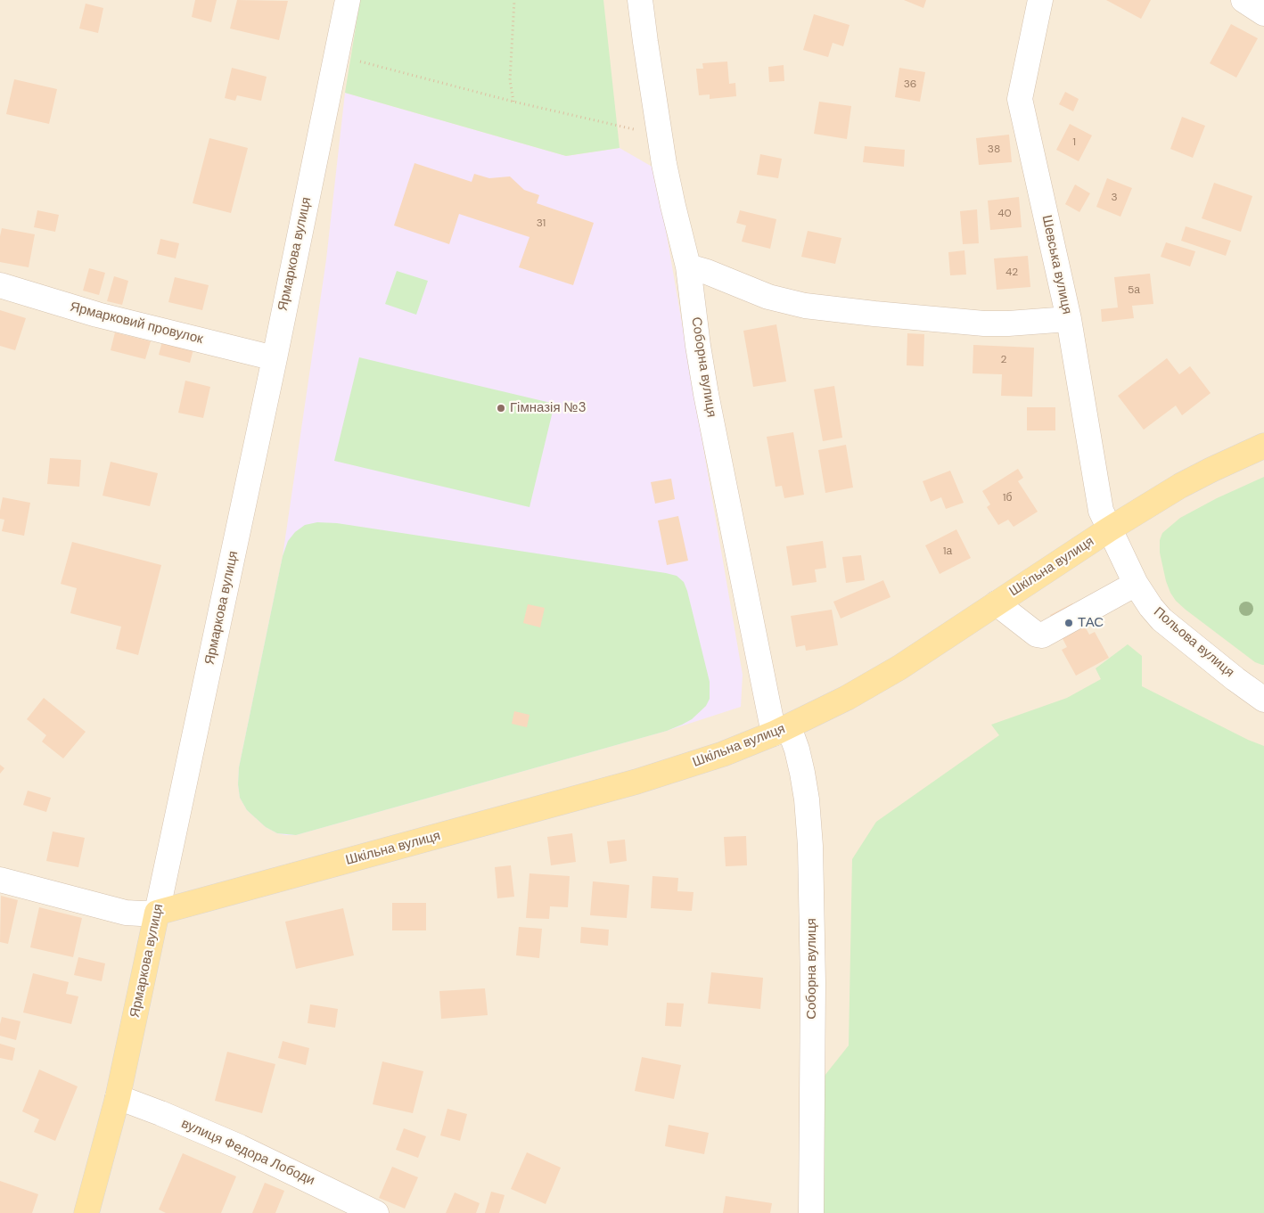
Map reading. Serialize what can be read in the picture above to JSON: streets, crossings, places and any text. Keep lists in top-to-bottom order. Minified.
{"streets":{"main road":["Ярмаркова вулиця","Шкільна вулиця"],"street":["Шевська вулиця","Ярмарковий провулок","Соборна вулиця","Польова вулиця","вулиця Федора Лободи"]},"crossings":[["Ярмаркова вулиця","Ярмарковий провулок"],["Ярмаркова вулиця","Шкільна вулиця"],["Ярмаркова вулиця","вулиця Федора Лободи"],["Шевська вулиця","Шкільна вулиця"],["Шевська вулиця","Польова вулиця"],["Соборна вулиця","Шкільна вулиця"],["Шкільна вулиця","Польова вулиця"]],"places":["Гімназія №3","ТАС"],"house_numbers":["36","1","38","3","40","31","42","5а","2","1б","1а"]}
